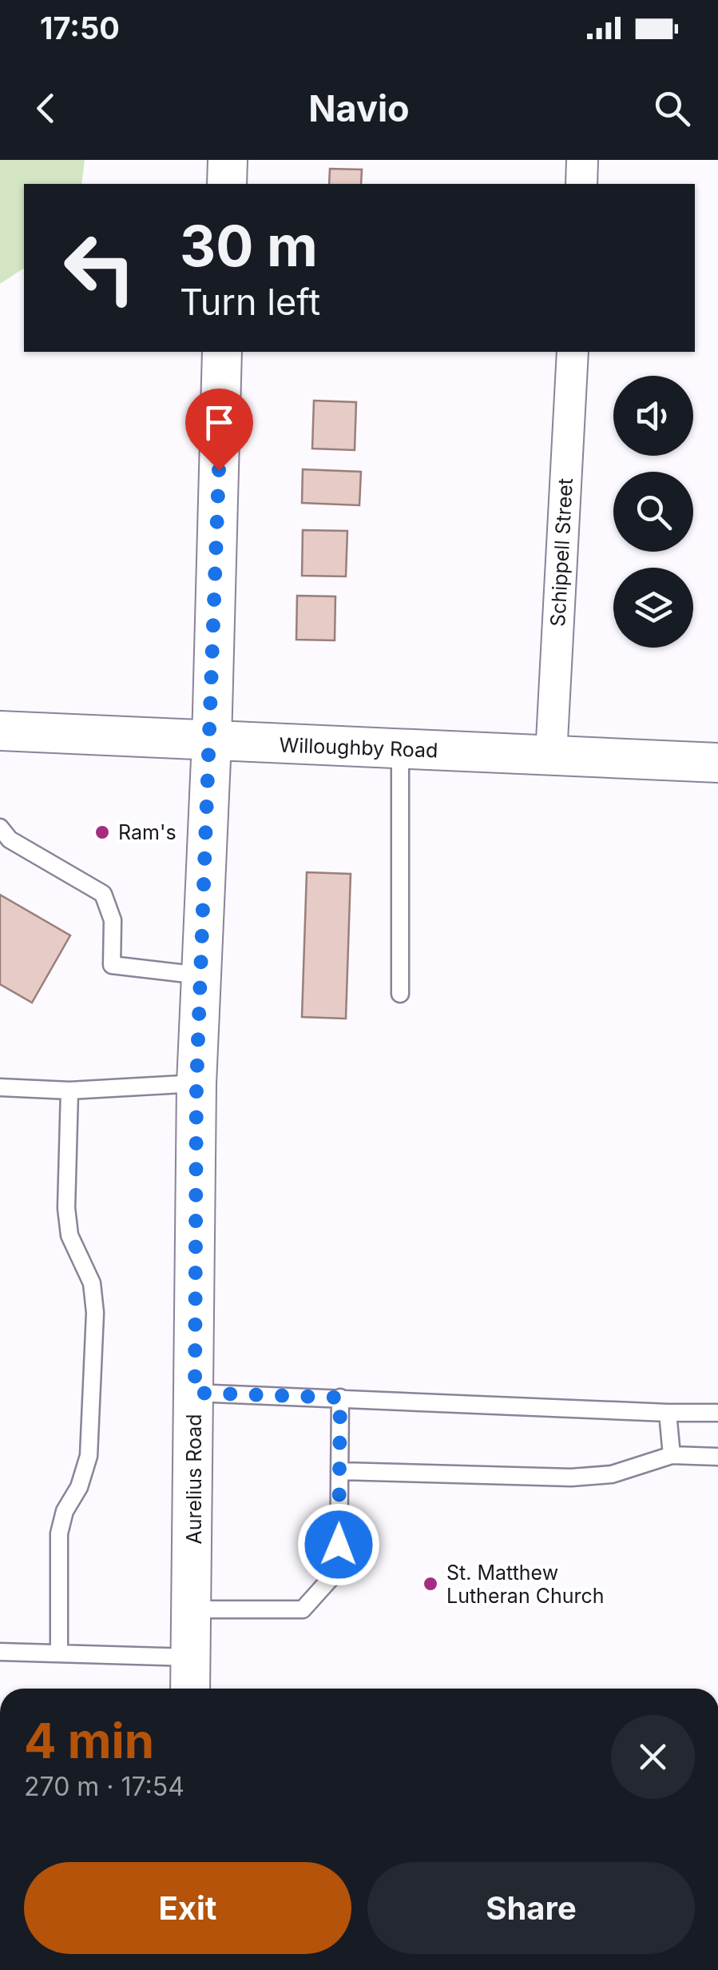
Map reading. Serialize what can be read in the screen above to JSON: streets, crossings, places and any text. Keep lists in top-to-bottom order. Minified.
{"streets":{"street":["Schippell Street","Willoughby Road","Aurelius Road"]},"crossings":[["Schippell Street","Willoughby Road"],["Willoughby Road","Aurelius Road"]],"places":["Ram's","St. Matthew Lutheran Church"],"page":{"status":"17:50","header":"Navio","turn":["30 m","Turn left"],"heading":["4 min","270 m · 17:54"],"buttons":["Exit","Share"]}}
